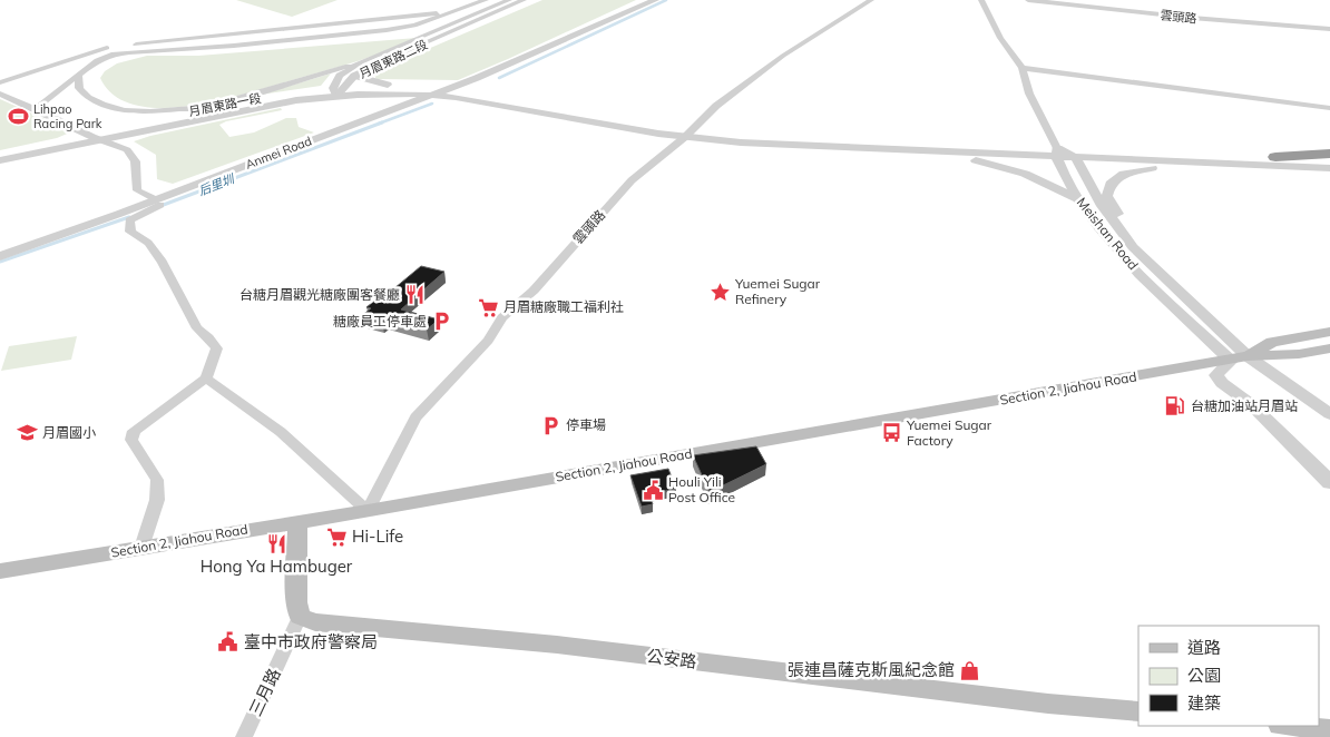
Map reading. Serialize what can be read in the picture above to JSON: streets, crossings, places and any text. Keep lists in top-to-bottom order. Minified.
{"streets":{"main road":["Section 2, Jiahou Road","公安路"],"street":["雲頭路","月眉東路二段","月眉東路一段","Anmei Road","Meishan Road","三月路"]},"crossings":[["雲頭路","月眉東路一段"],["雲頭路","Section 2, Jiahou Road"],["月眉東路二段","月眉東路一段"],["月眉東路一段","Anmei Road"],["Meishan Road","Section 2, Jiahou Road"],["公安路","三月路"]],"water":["后里圳"],"places":{"sports":["Lihpao Racing Park"],"place":["Yuemei Sugar Refinery"],"restaurant":["台糖月眉觀光糖廠團客餐廳","Hong Ya Hambuger"],"supermarket":["月眉糖廠職工福利社","Hi-Life"],"parking":["糖廠員工停車處","停車場"],"fuel station":["台糖加油站月眉站"],"school or university":["月眉國小"],"bus stop":["Yuemei Sugar Factory"],"public building":["Houli Yili Post Office","臺中市政府警察局"],"shop":["張連昌薩克斯風紀念館"]},"legend":["道路","公園","建築"]}
